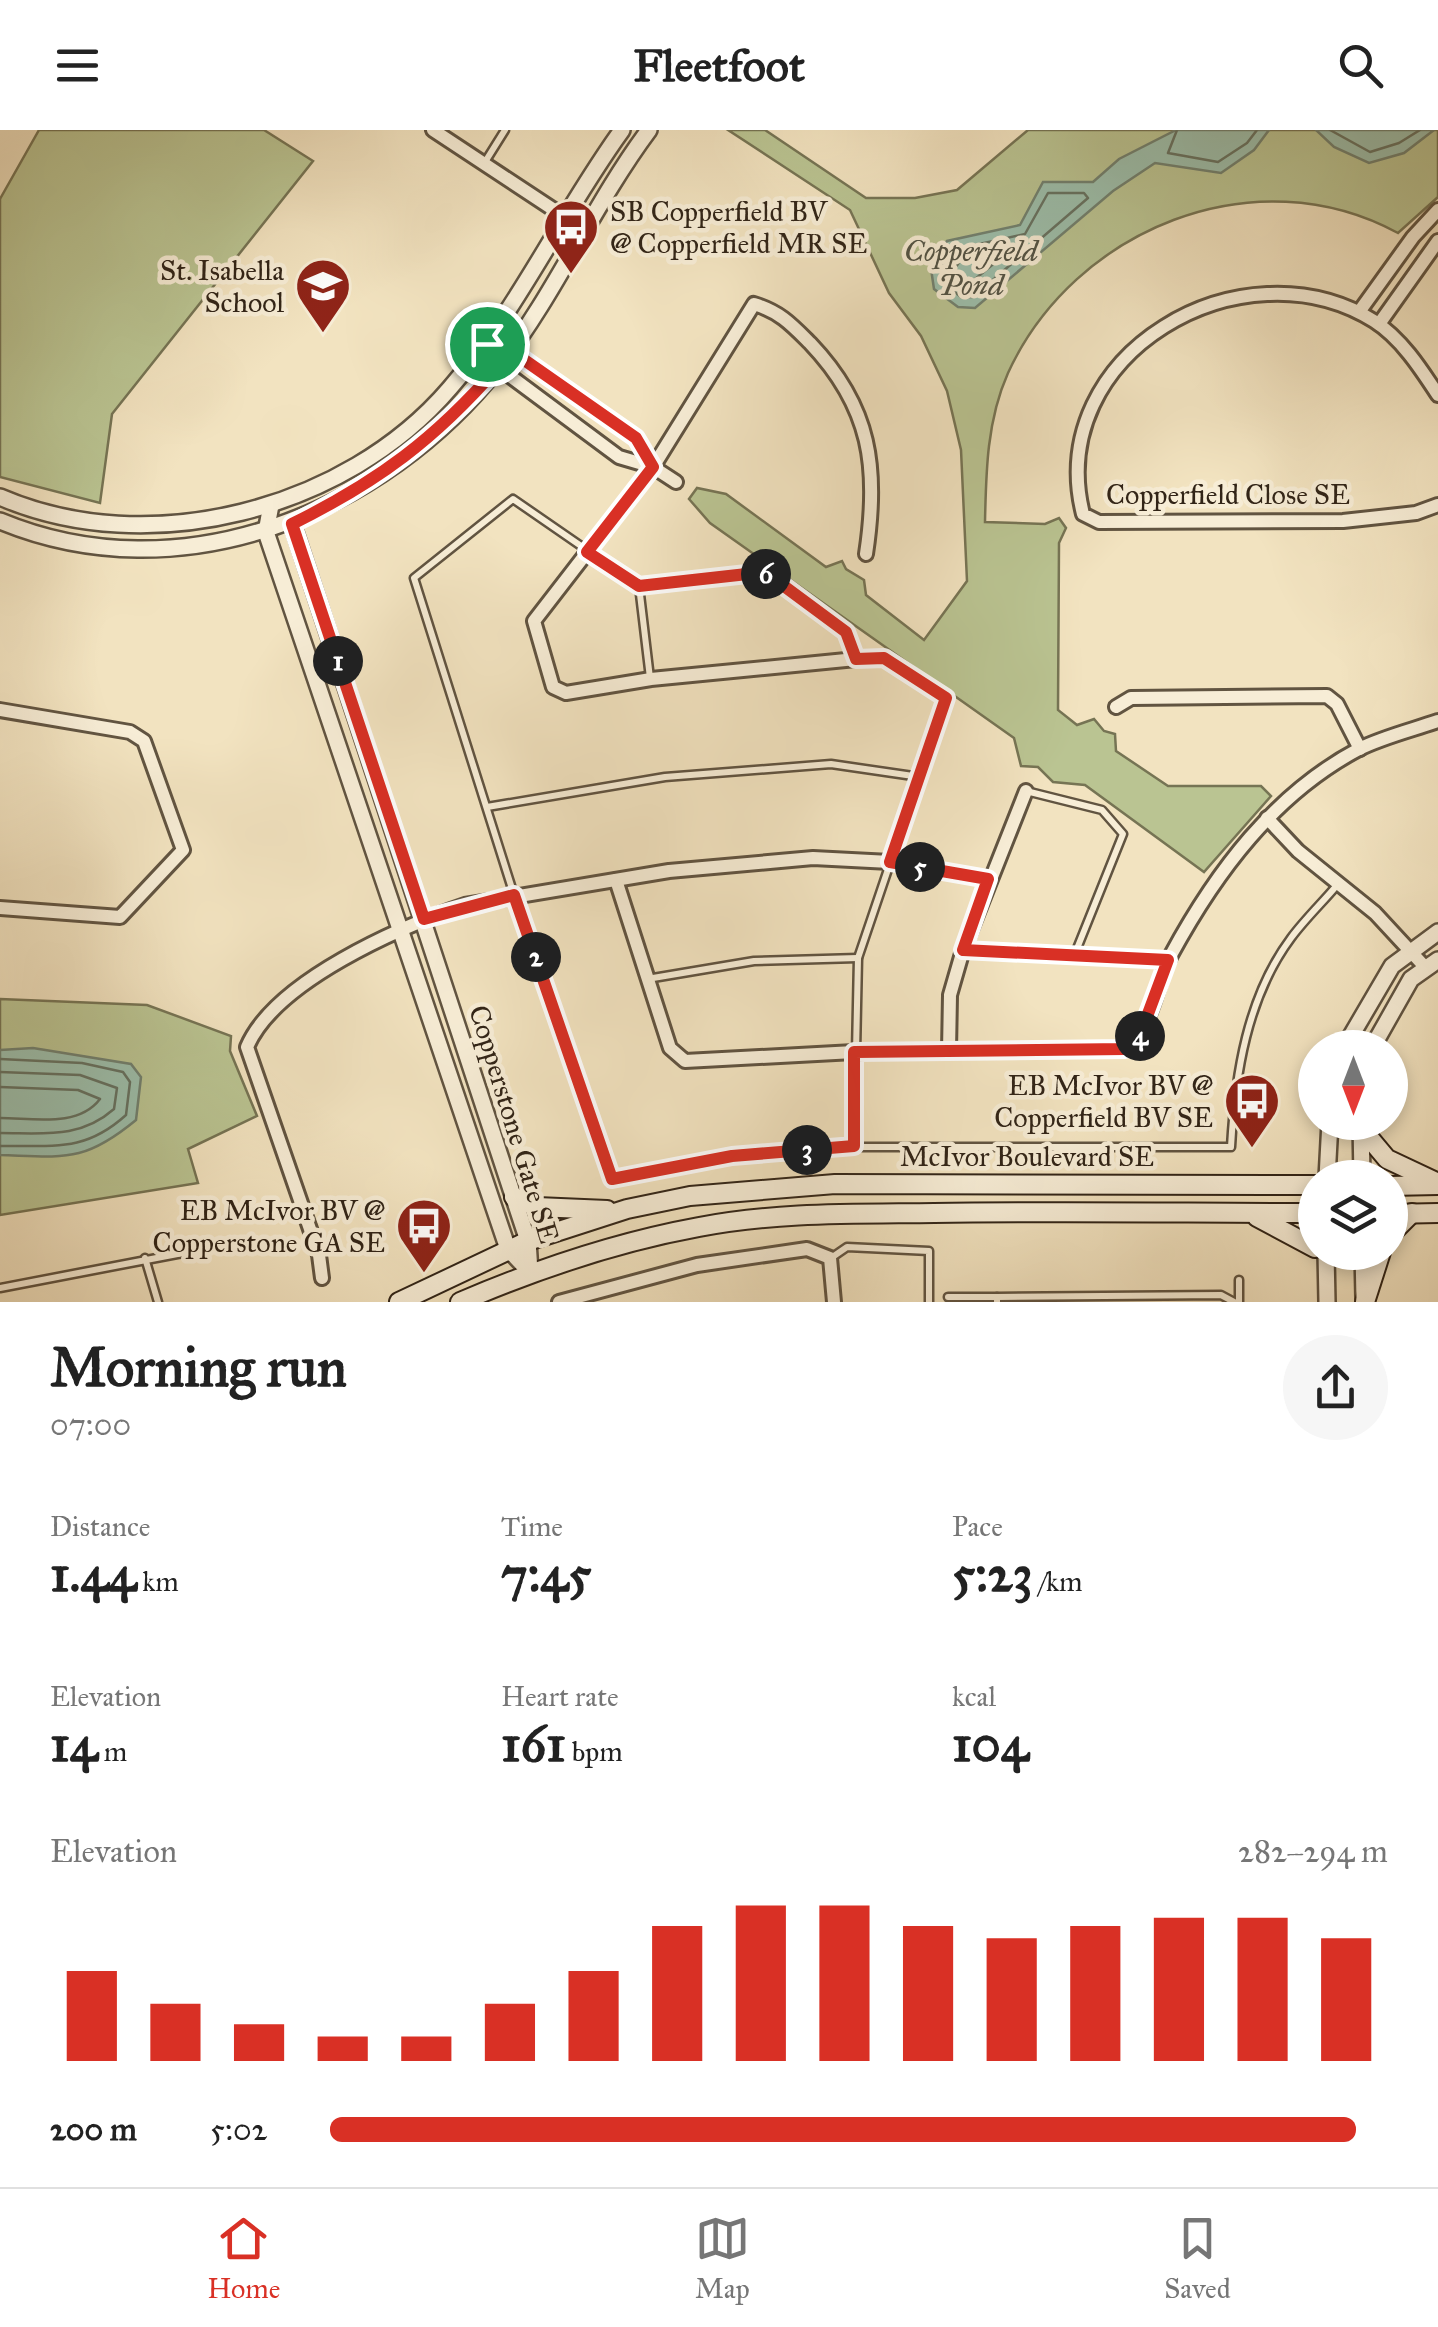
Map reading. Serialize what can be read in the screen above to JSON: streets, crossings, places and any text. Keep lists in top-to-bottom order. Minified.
{"streets":{"main road":["McIvor Boulevard SE"],"street":["Copperfield Close SE","Copperstone Gate SE"]},"crossings":[["Copperstone Gate SE","McIvor Boulevard SE"]],"water":["Copperfield Pond"],"places":{"bus stop":["SB Copperfield BV @ Copperfield MR SE","EB McIvor BV @ Copperfield BV SE","EB McIvor BV @ Copperstone GA SE"],"school or university":["St. Isabella School"]},"north":"bottom","page":{"header":"Fleetfoot","pins":["6","1","5","2","4","3"],"heading":["Morning run","07:00"],"stats":[["Distance","1.44 km"],["Time","7:45"],["Pace","5:23 /km"],["Elevation","14 m"],["Heart rate","161 bpm"],["kcal","104"]],"chart":["Elevation","282–294 m"],"list":[{"name":"200 m","note":"5:02"}],"tabs":["Home","Map","Saved"]}}
